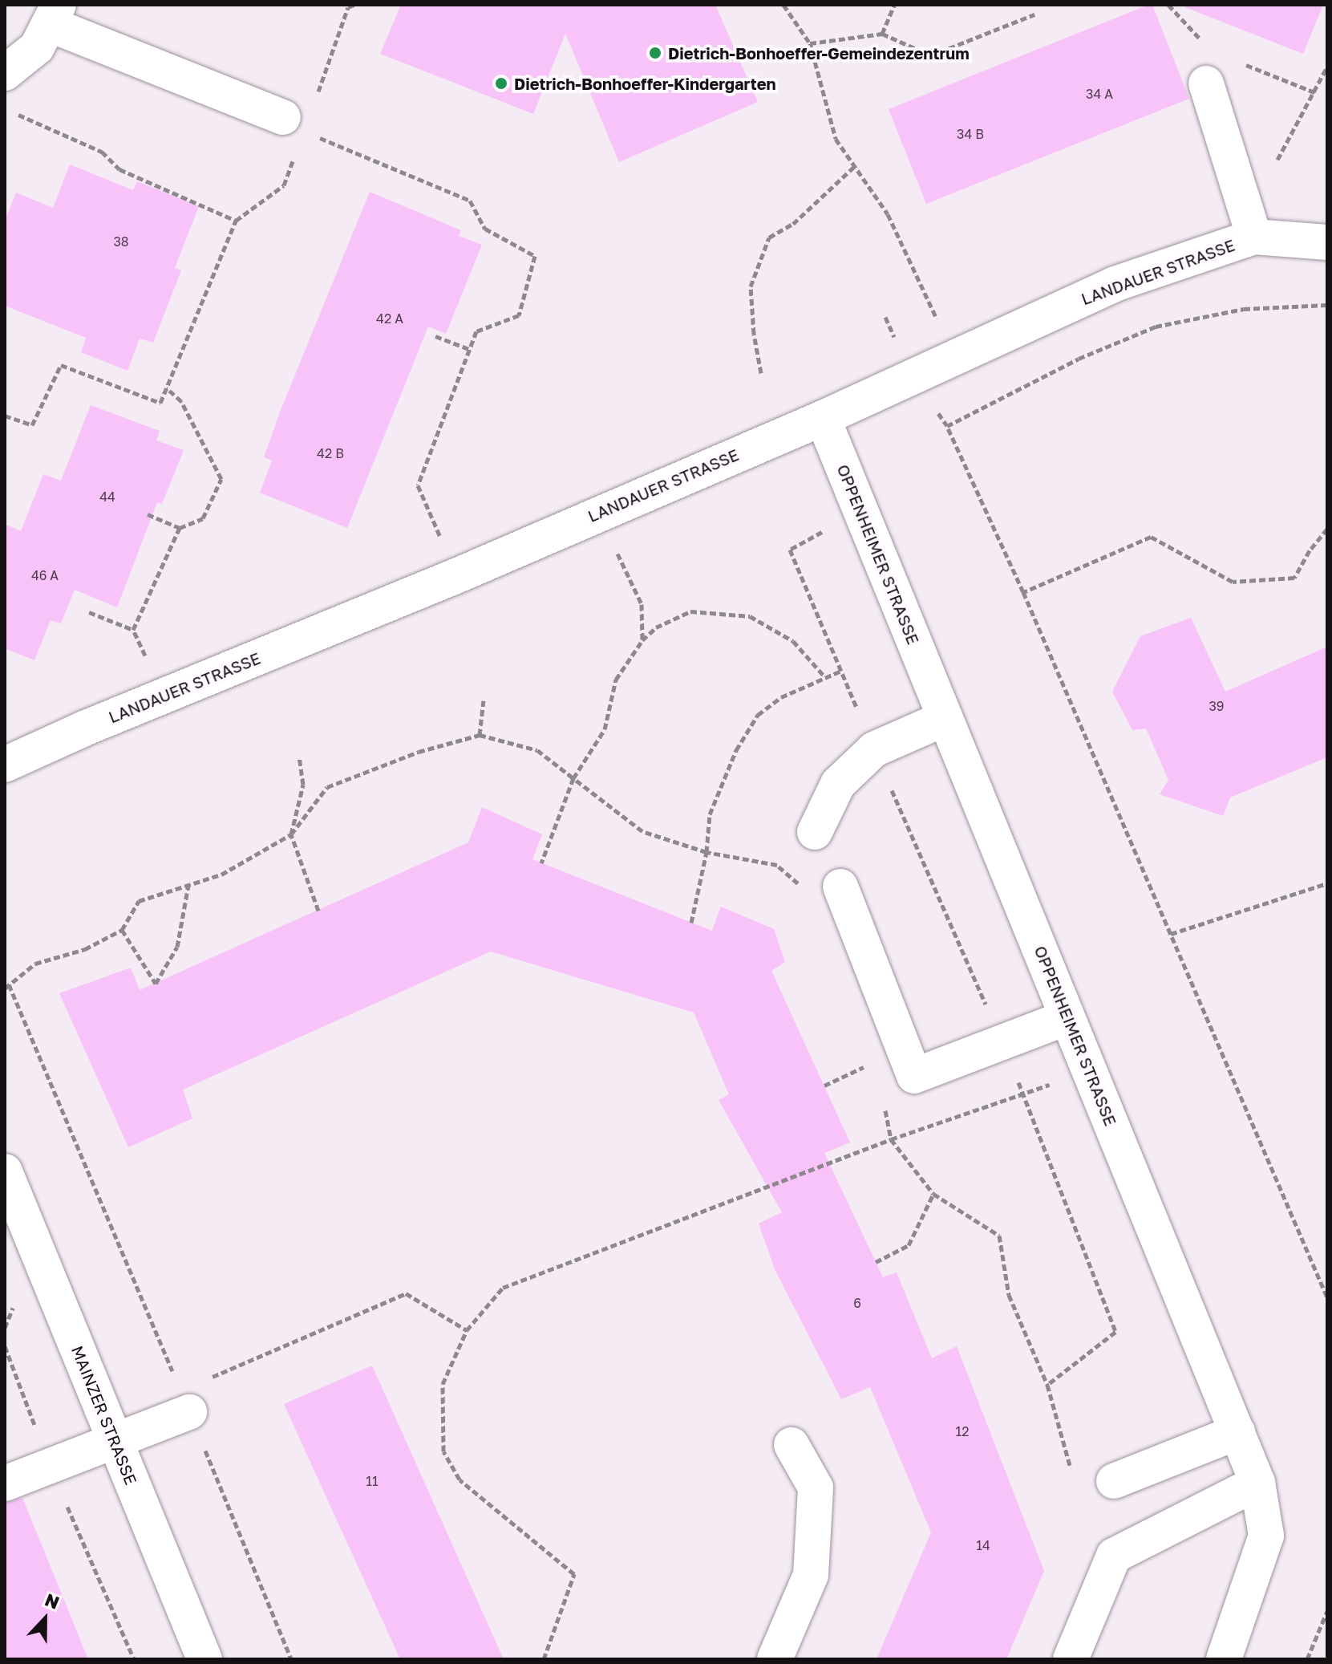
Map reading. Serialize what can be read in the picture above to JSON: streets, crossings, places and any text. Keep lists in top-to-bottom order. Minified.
{"streets":{"street":["LANDAUER STRASSE","OPPENHEIMER STRASSE","MAINZER STRASSE"]},"crossings":[["LANDAUER STRASSE","OPPENHEIMER STRASSE"]],"places":["Dietrich-Bonhoeffer-Gemeindezentrum","Dietrich-Bonhoeffer-Kindergarten"],"house_numbers":["34 A","34 B","38","42 A","42 B","44","46 A","39","6","12","11","14"],"north":"top"}
